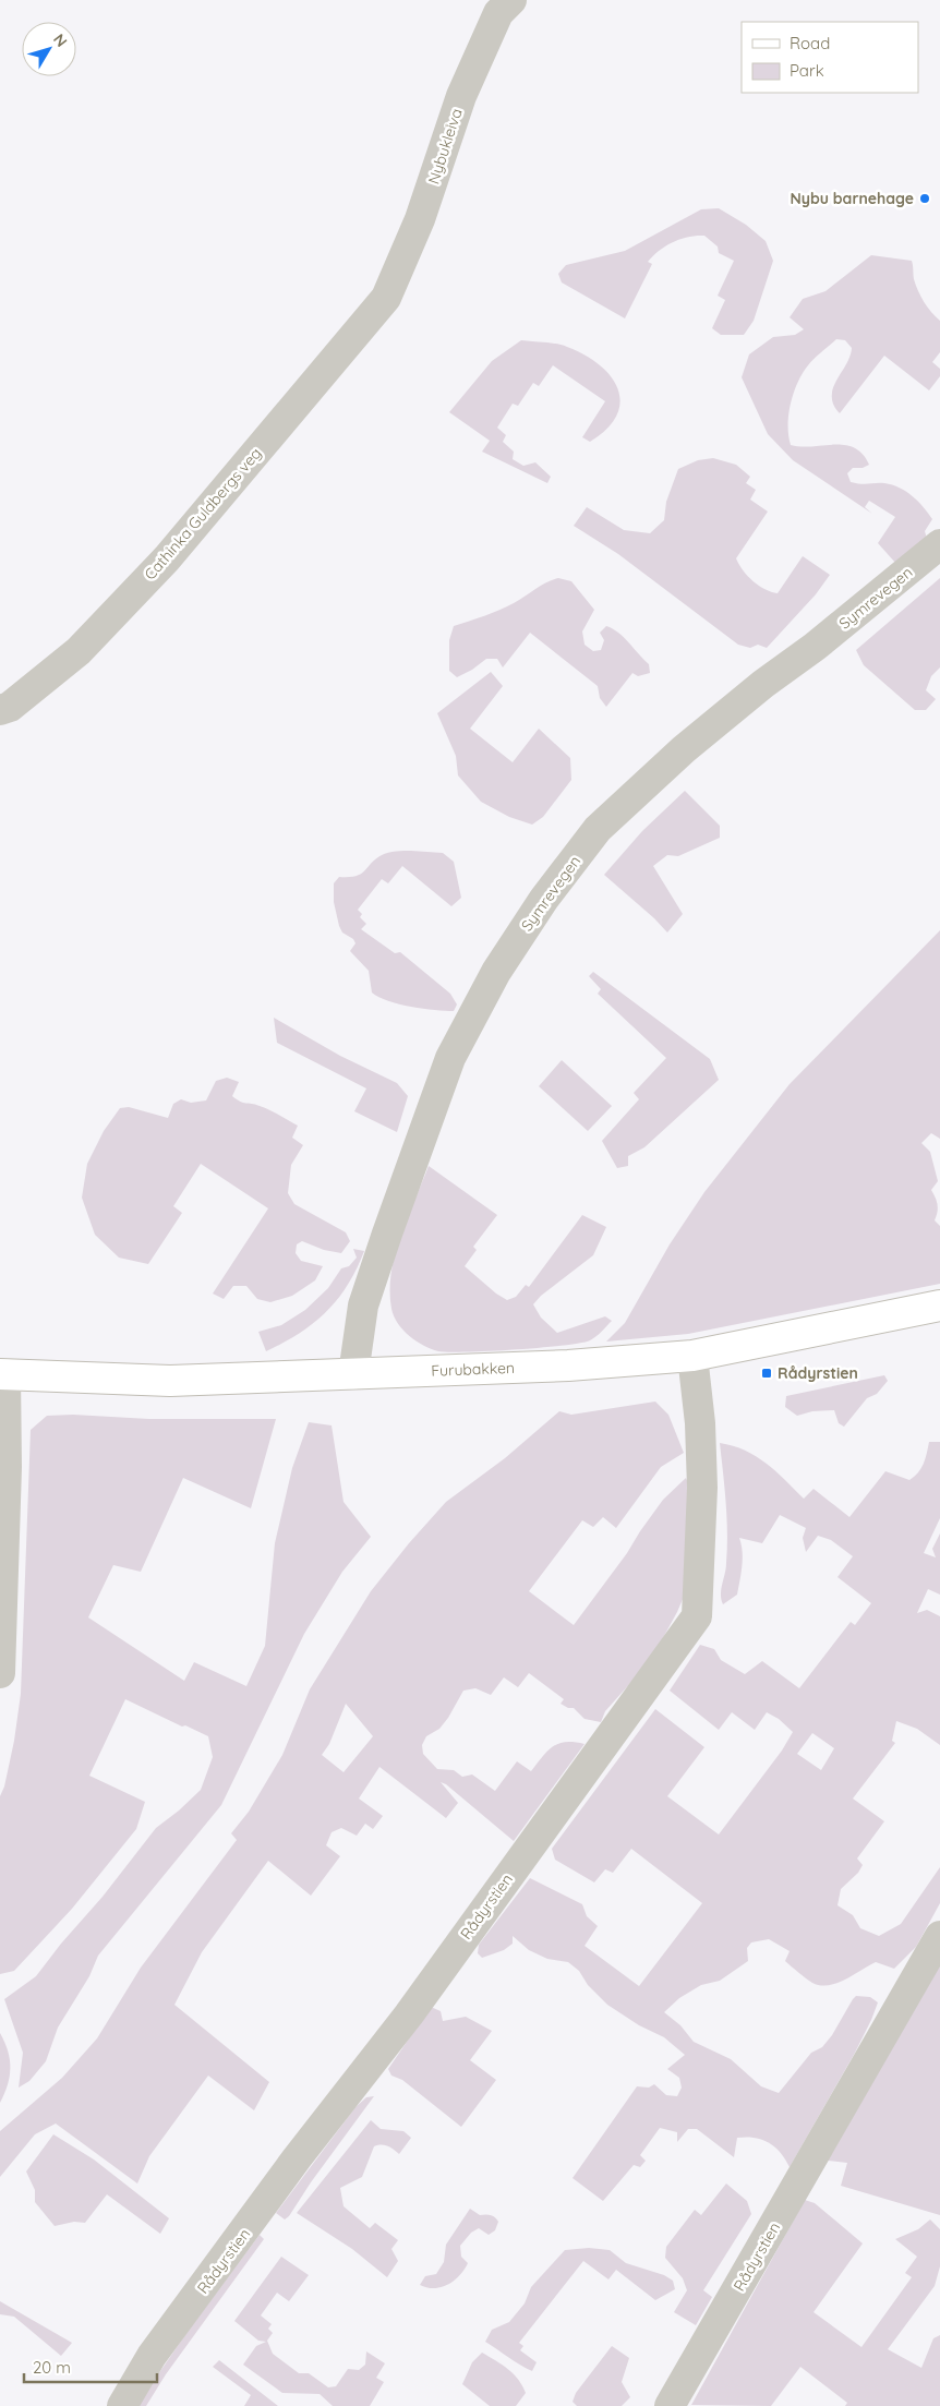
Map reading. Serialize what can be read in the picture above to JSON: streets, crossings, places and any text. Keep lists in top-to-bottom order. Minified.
{"streets":{"street":["Nybukleiva","Cathinka Guldbergs veg","Symrevegen","Furubakken","Rådyrstien"]},"crossings":[["Nybukleiva","Cathinka Guldbergs veg"],["Symrevegen","Furubakken"],["Furubakken","Rådyrstien"]],"places":{"other":["Nybu barnehage"],"transit":["Rådyrstien"]},"legend":["Road","Park"],"scale_bar":"20 m","north":"top right"}
